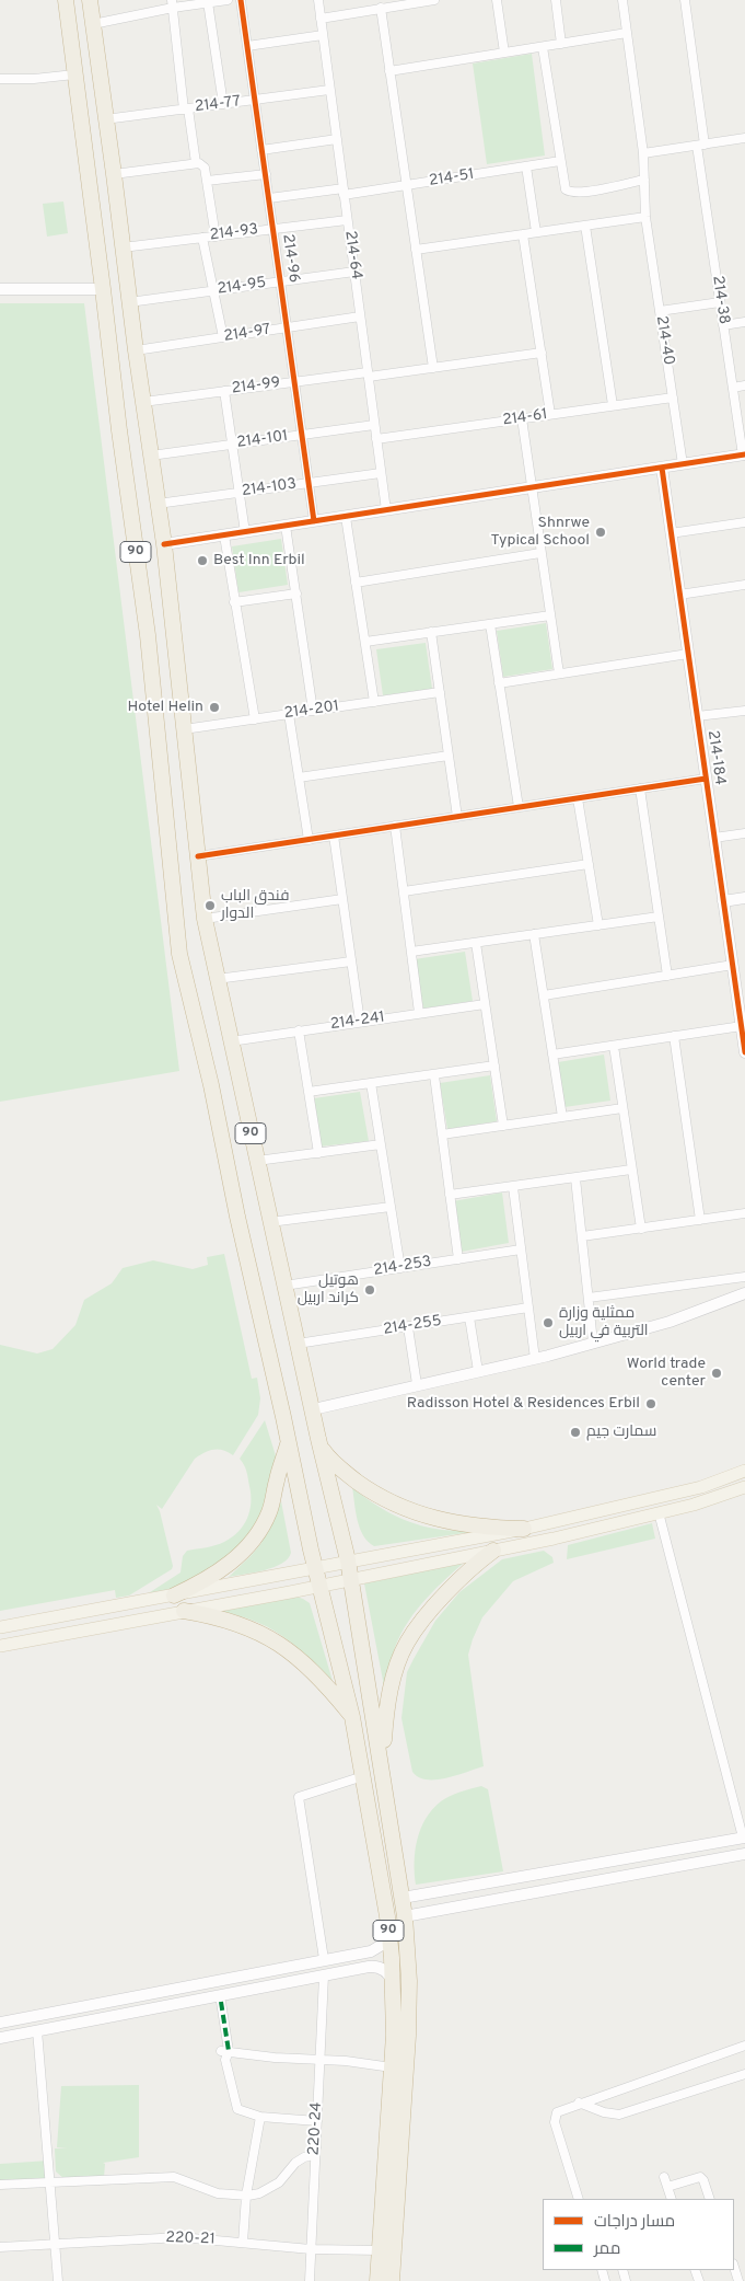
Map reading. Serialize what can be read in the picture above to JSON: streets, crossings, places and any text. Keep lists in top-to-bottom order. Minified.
{"streets":{"highway":["90"],"street":["214-77","214-51","214-93","214-64","214-96","214-95","214-38","214-97","214-40","214-99","214-61","214-101","214-103","214-201","214-184","214-241","214-253","214-255","220-24","220-21"]},"crossings":[["214-77","214-64"],["214-77","214-96"],["214-77","90"],["214-51","214-64"],["214-51","214-96"],["214-93","214-64"],["214-93","214-96"],["214-93","90"],["214-64","214-95"],["214-64","214-97"],["214-64","214-99"],["214-64","214-61"],["214-64","214-101"],["214-64","214-103"],["214-96","214-95"],["214-96","214-97"],["214-96","214-99"],["214-96","214-101"],["214-96","214-103"],["214-95","90"],["214-97","90"],["214-40","214-61"],["214-99","90"],["214-101","90"],["214-103","90"],["90","214-201"],["90","214-241"],["90","214-253"],["90","214-255"],["90","220-21"],["220-24","220-21"]],"places":["Shnrwe Typical School","Best Inn Erbil","Hotel Helin","فندق الباب الدوار","هوتيل كراند اربيل","ممثلية وزارة التربية في اربيل","World trade center","Radisson Hotel & Residences Erbil","سمارت جیم"],"legend":["مسار دراجات","ممر"]}
